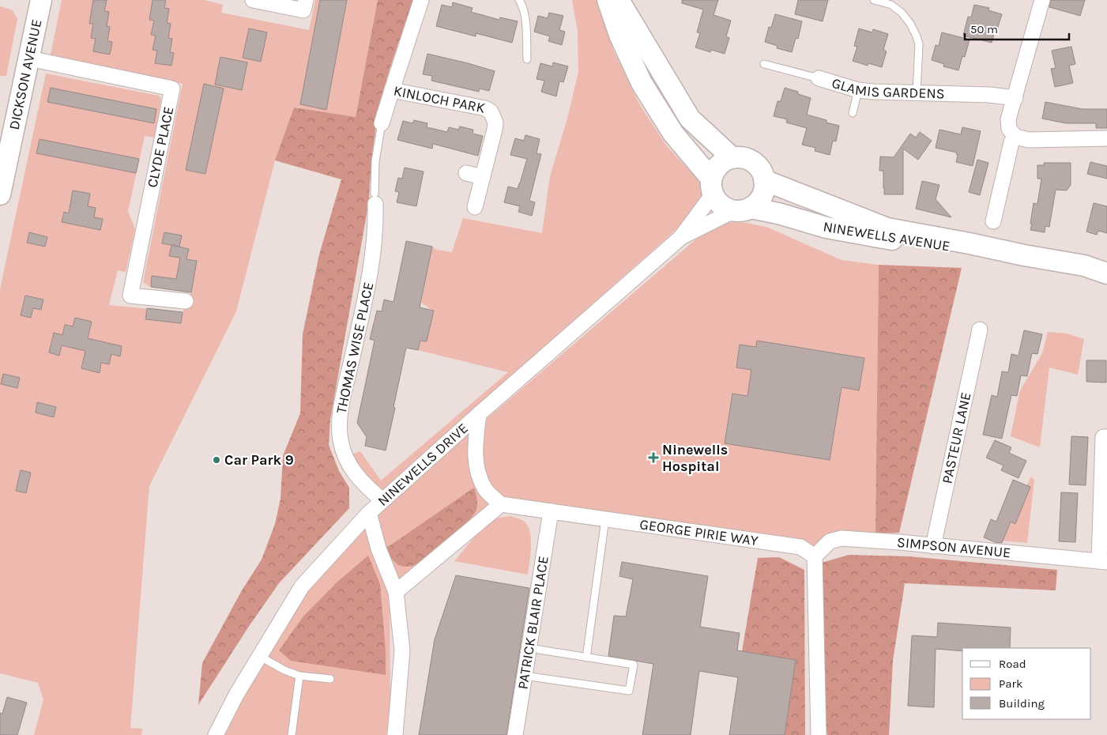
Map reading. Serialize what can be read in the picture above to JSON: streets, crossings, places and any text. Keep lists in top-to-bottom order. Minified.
{"streets":{"street":["DICKSON AVENUE","GLAMIS GARDENS","KINLOCH PARK","CLYDE PLACE","NINEWELLS AVENUE","THOMAS WISE PLACE","PASTEUR LANE","NINEWELLS DRIVE","GEORGE PIRIE WAY","SIMPSON AVENUE","PATRICK BLAIR PLACE"]},"crossings":[["DICKSON AVENUE","CLYDE PLACE"],["NINEWELLS AVENUE","NINEWELLS DRIVE"],["THOMAS WISE PLACE","NINEWELLS DRIVE"],["PASTEUR LANE","SIMPSON AVENUE"],["GEORGE PIRIE WAY","SIMPSON AVENUE"],["GEORGE PIRIE WAY","PATRICK BLAIR PLACE"]],"places":{"health":["Ninewells Hospital"],"other":["Car Park 9"]},"legend":["Road","Park","Building"],"scale_bar":"50 m"}
